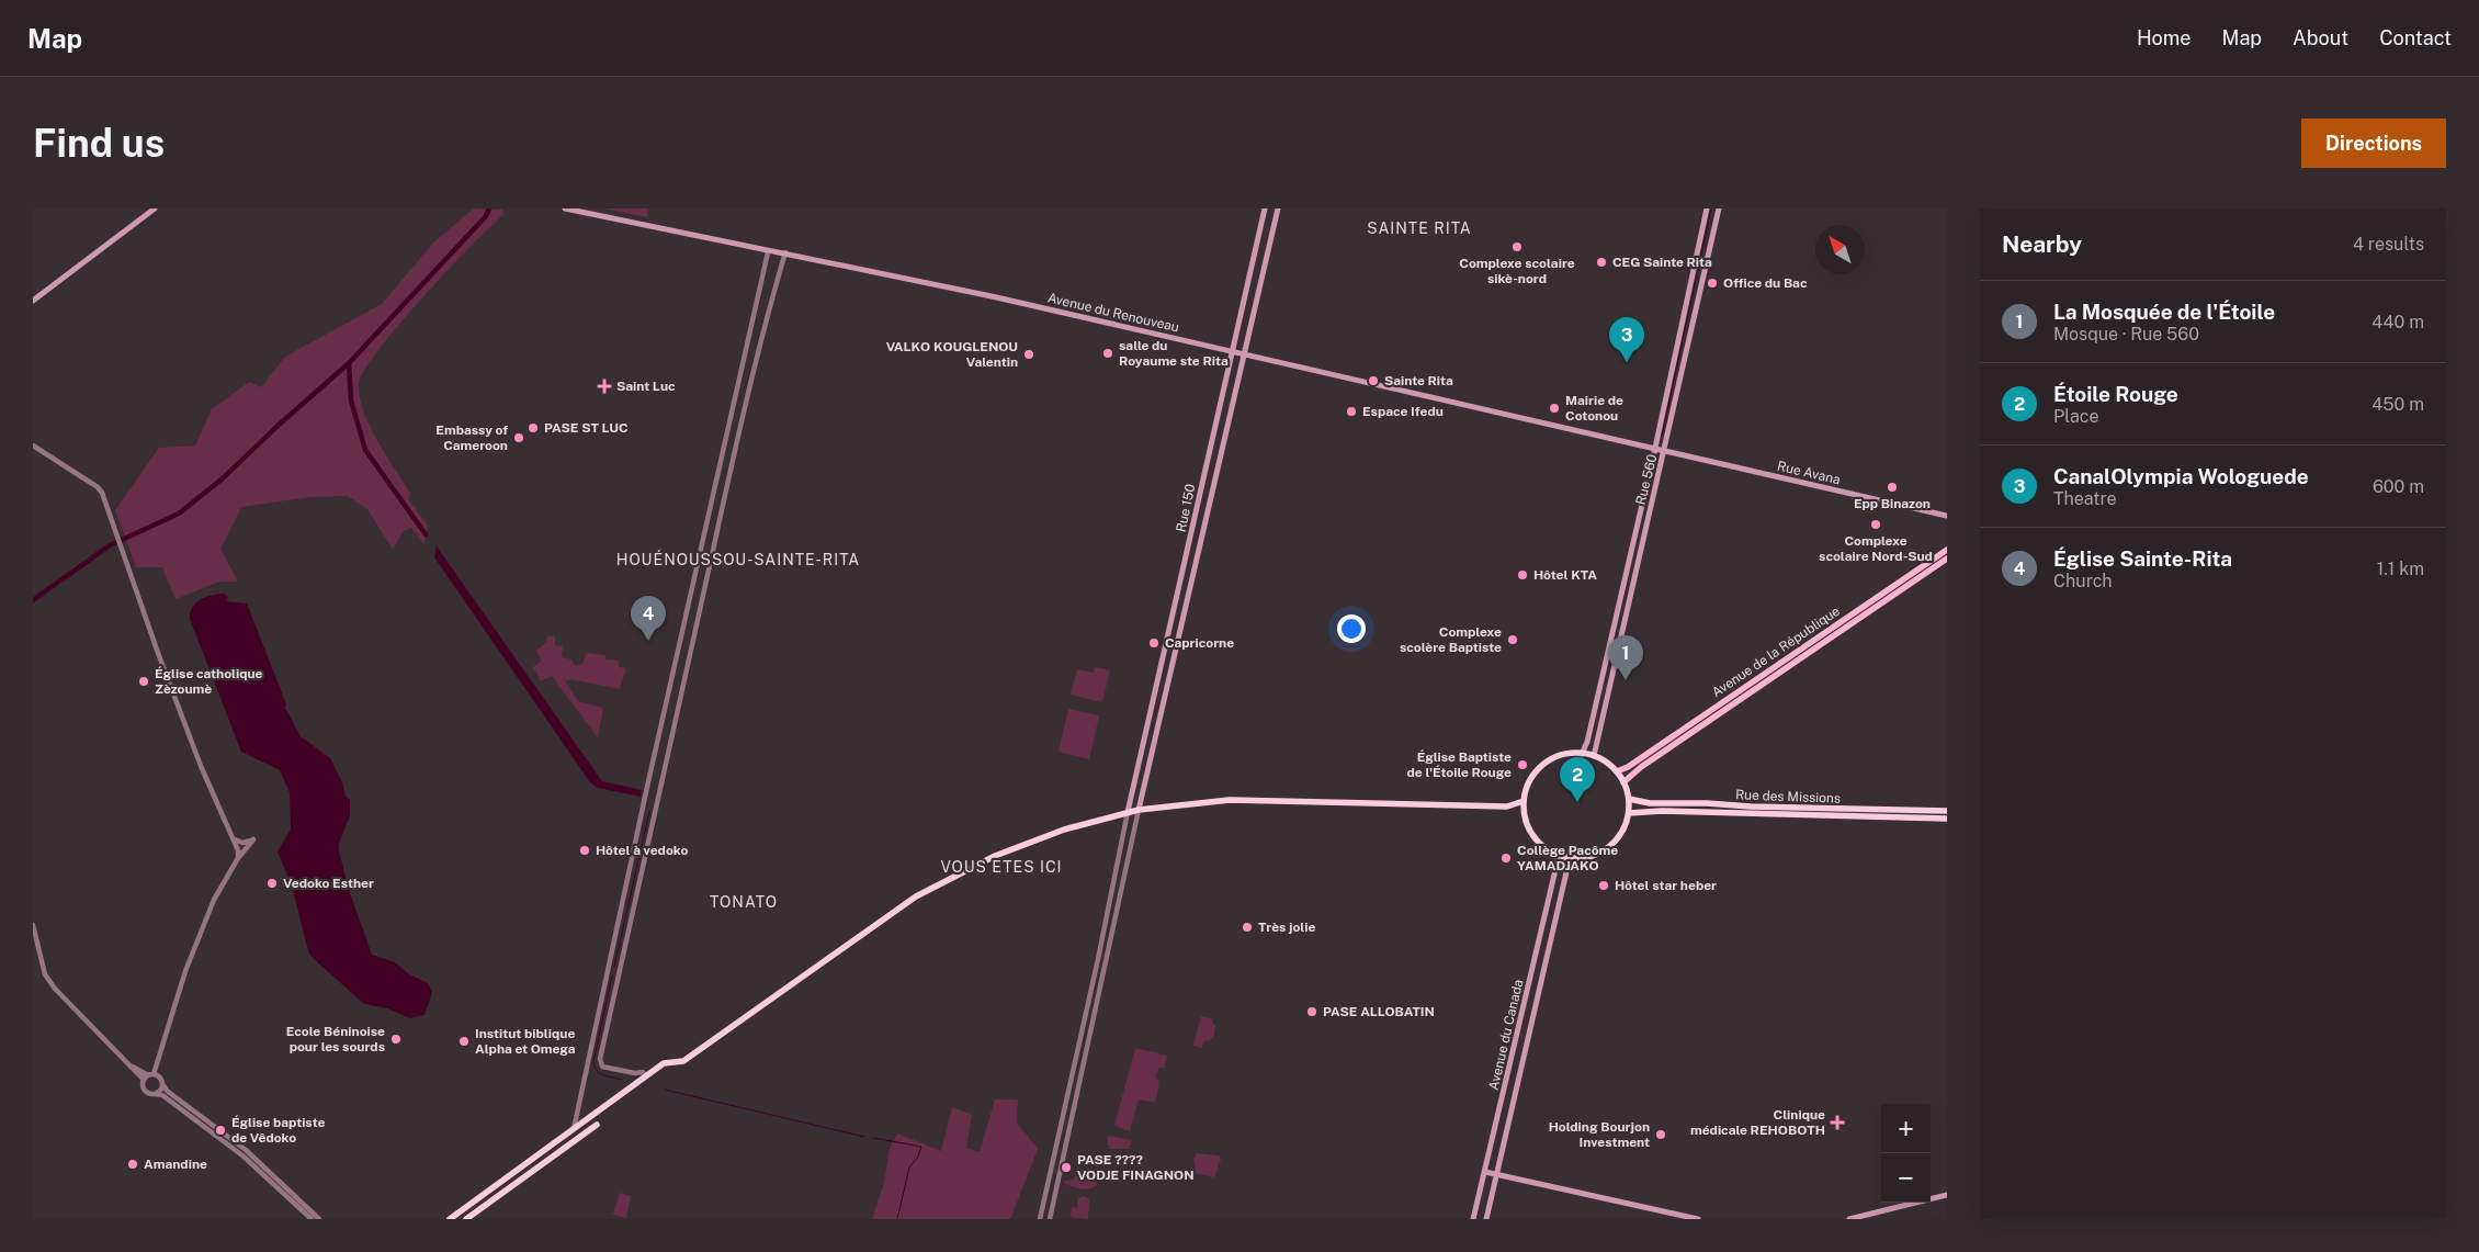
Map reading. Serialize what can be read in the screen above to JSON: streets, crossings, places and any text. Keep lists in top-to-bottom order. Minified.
{"streets":{"highway":["Rue des Missions"],"main road":["Avenue du Renouveau","Rue Avana","Rue 560","Rue 150","Avenue de la République","Avenue du Canada"]},"crossings":[["Avenue du Renouveau","Rue Avana"],["Avenue du Renouveau","Rue 560"],["Avenue du Renouveau","Rue 150"],["Rue Avana","Rue 560"],["Rue 560","Avenue de la République"],["Rue 560","Rue des Missions"],["Rue 560","Avenue du Canada"],["Avenue de la République","Rue des Missions"],["Avenue de la République","Avenue du Canada"],["Rue des Missions","Avenue du Canada"]],"districts":["SAINTE RITA","HOUÉNOUSSOU-SAINTE-RITA","VOUS ETES ICI","TONATO"],"places":{"other":["Complexe scolaire sikè-nord","CEG Sainte Rita","Office du Bac","salle du Royaume ste Rita","VALKO KOUGLENOU Valentin","Sainte Rita","Mairie de Cotonou","Espace Ifedu","PASE ST LUC","Embassy of Cameroon","Epp Binazon","Complexe scolaire Nord-Sud","Hôtel KTA","Complexe scolère Baptiste","Capricorne","Église catholique Zèzoumè","Église Baptiste de l'Étoile Rouge","Hôtel à vedoko","Collège Pacôme YAMADJAKO","Vedoko Esther","Hôtel star heber","Très jolie","PASE ALLOBATIN","Ecole Béninoise pour les sourds","Institut biblique Alpha et Omega","Église baptiste de Vêdoko","Holding Bourjon Investment","Amandine","PASE ???? VODJE FINAGNON"],"health":["Saint Luc","Clinique médicale REHOBOTH"]},"north":"top left","page":{"header":"Map","nav":["Home","Map","About","Contact"],"buttons":"Directions","title":"Find us","heading":["Nearby","4 results"],"list":[{"mark":"1","name":"La Mosquée de l'Étoile","note":"Mosque · Rue 560","value":"440 m"},{"mark":"2","name":"Étoile Rouge","note":"Place","value":"450 m"},{"mark":"3","name":"CanalOlympia Wologuede","note":"Theatre","value":"600 m"},{"mark":"4","name":"Église Sainte-Rita","note":"Church","value":"1.1 km"}],"pins":["3","4","1","2"],"map_buttons":["+","−"]}}
